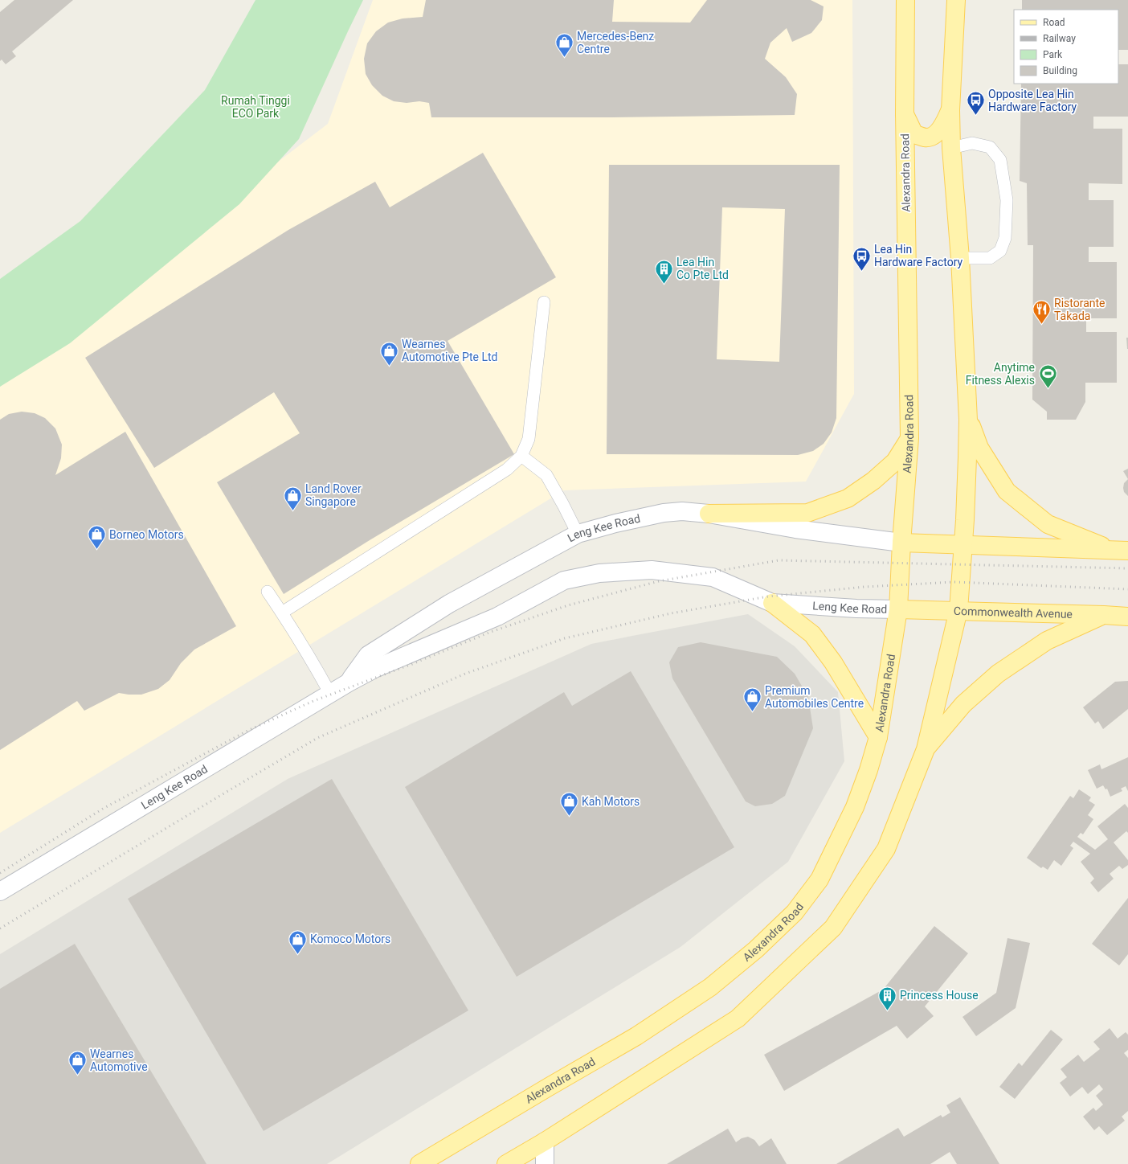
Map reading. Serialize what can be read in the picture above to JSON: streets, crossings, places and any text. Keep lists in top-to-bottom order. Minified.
{"streets":{"main road":["Alexandra Road","Commonwealth Avenue"],"street":["Leng Kee Road"]},"crossings":[["Alexandra Road","Leng Kee Road"],["Alexandra Road","Commonwealth Avenue"],["Leng Kee Road","Commonwealth Avenue"]],"parks":["Rumah Tinggi ECO Park"],"places":{"shop":["Mercedes-Benz Centre","Wearnes Automotive Pte Ltd","Land Rover Singapore","Borneo Motors","Premium Automobiles Centre","Kah Motors","Komoco Motors","Wearnes Automotive"],"bus stop":["Opposite Lea Hin Hardware Factory","Lea Hin Hardware Factory"],"building":["Lea Hin Co Pte Ltd","Princess House"],"restaurant":["Ristorante Takada"],"sports":["Anytime Fitness Alexis"]},"legend":["Road","Railway","Park","Building"]}
